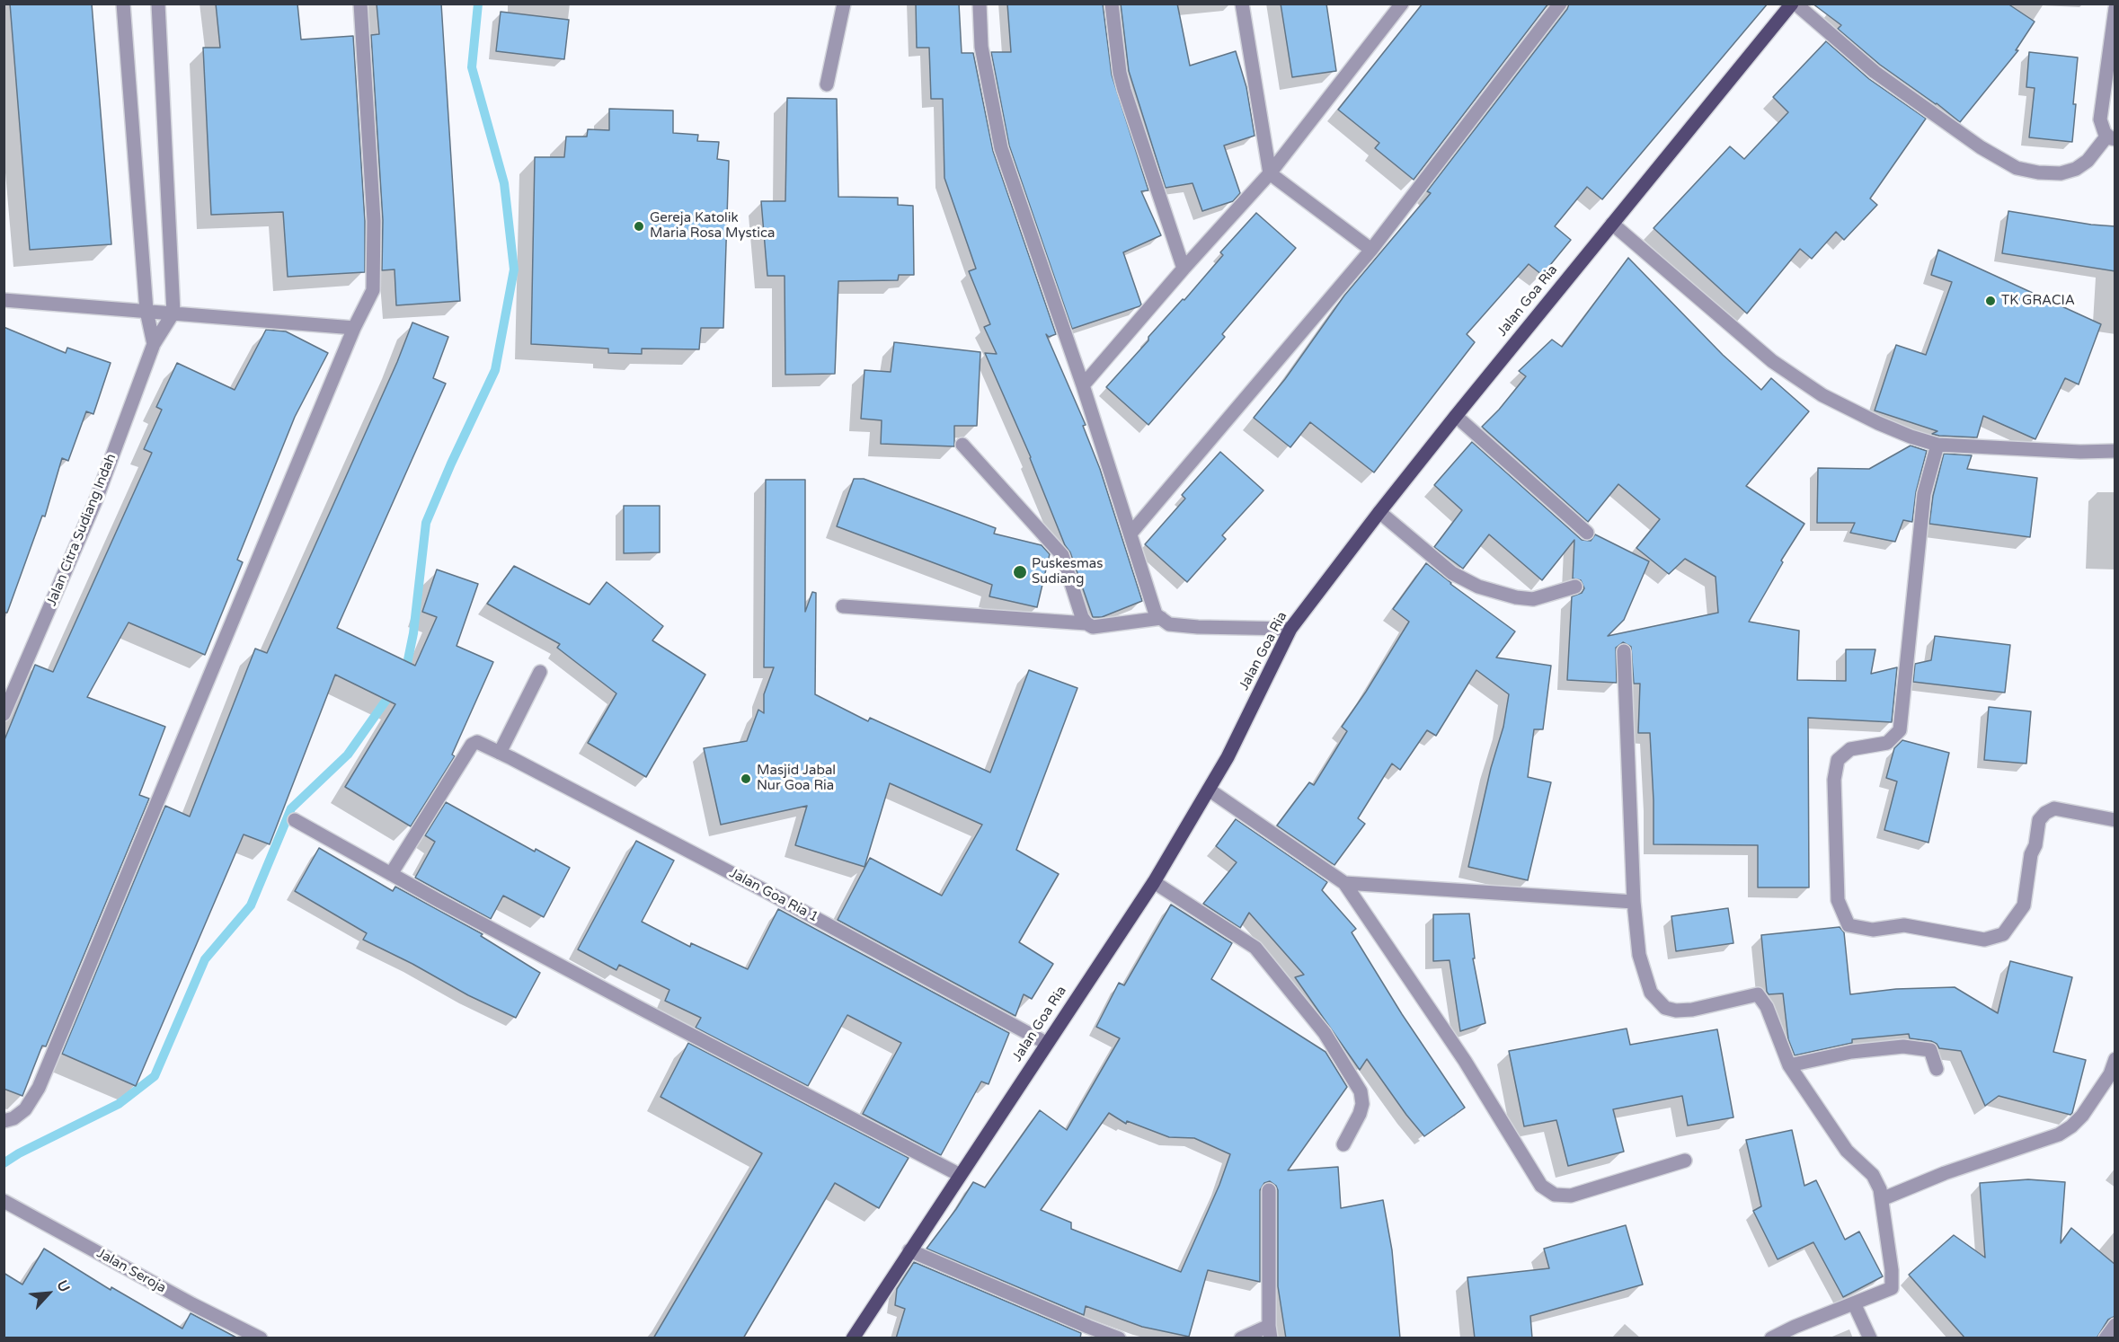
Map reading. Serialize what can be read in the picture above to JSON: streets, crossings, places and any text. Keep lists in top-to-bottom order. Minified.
{"streets":{"main road":["Jalan Goa Ria"],"street":["Jalan Citra Sudiang Indah","Jalan Goa Ria 1","Jalan Seroja"]},"crossings":[["Jalan Goa Ria","Jalan Goa Ria 1"]],"places":["Gereja Katolik Maria Rosa Mystica","TK GRACIA","Puskesmas Sudiang","Masjid Jabal Nur Goa Ria"],"north":"top right"}
